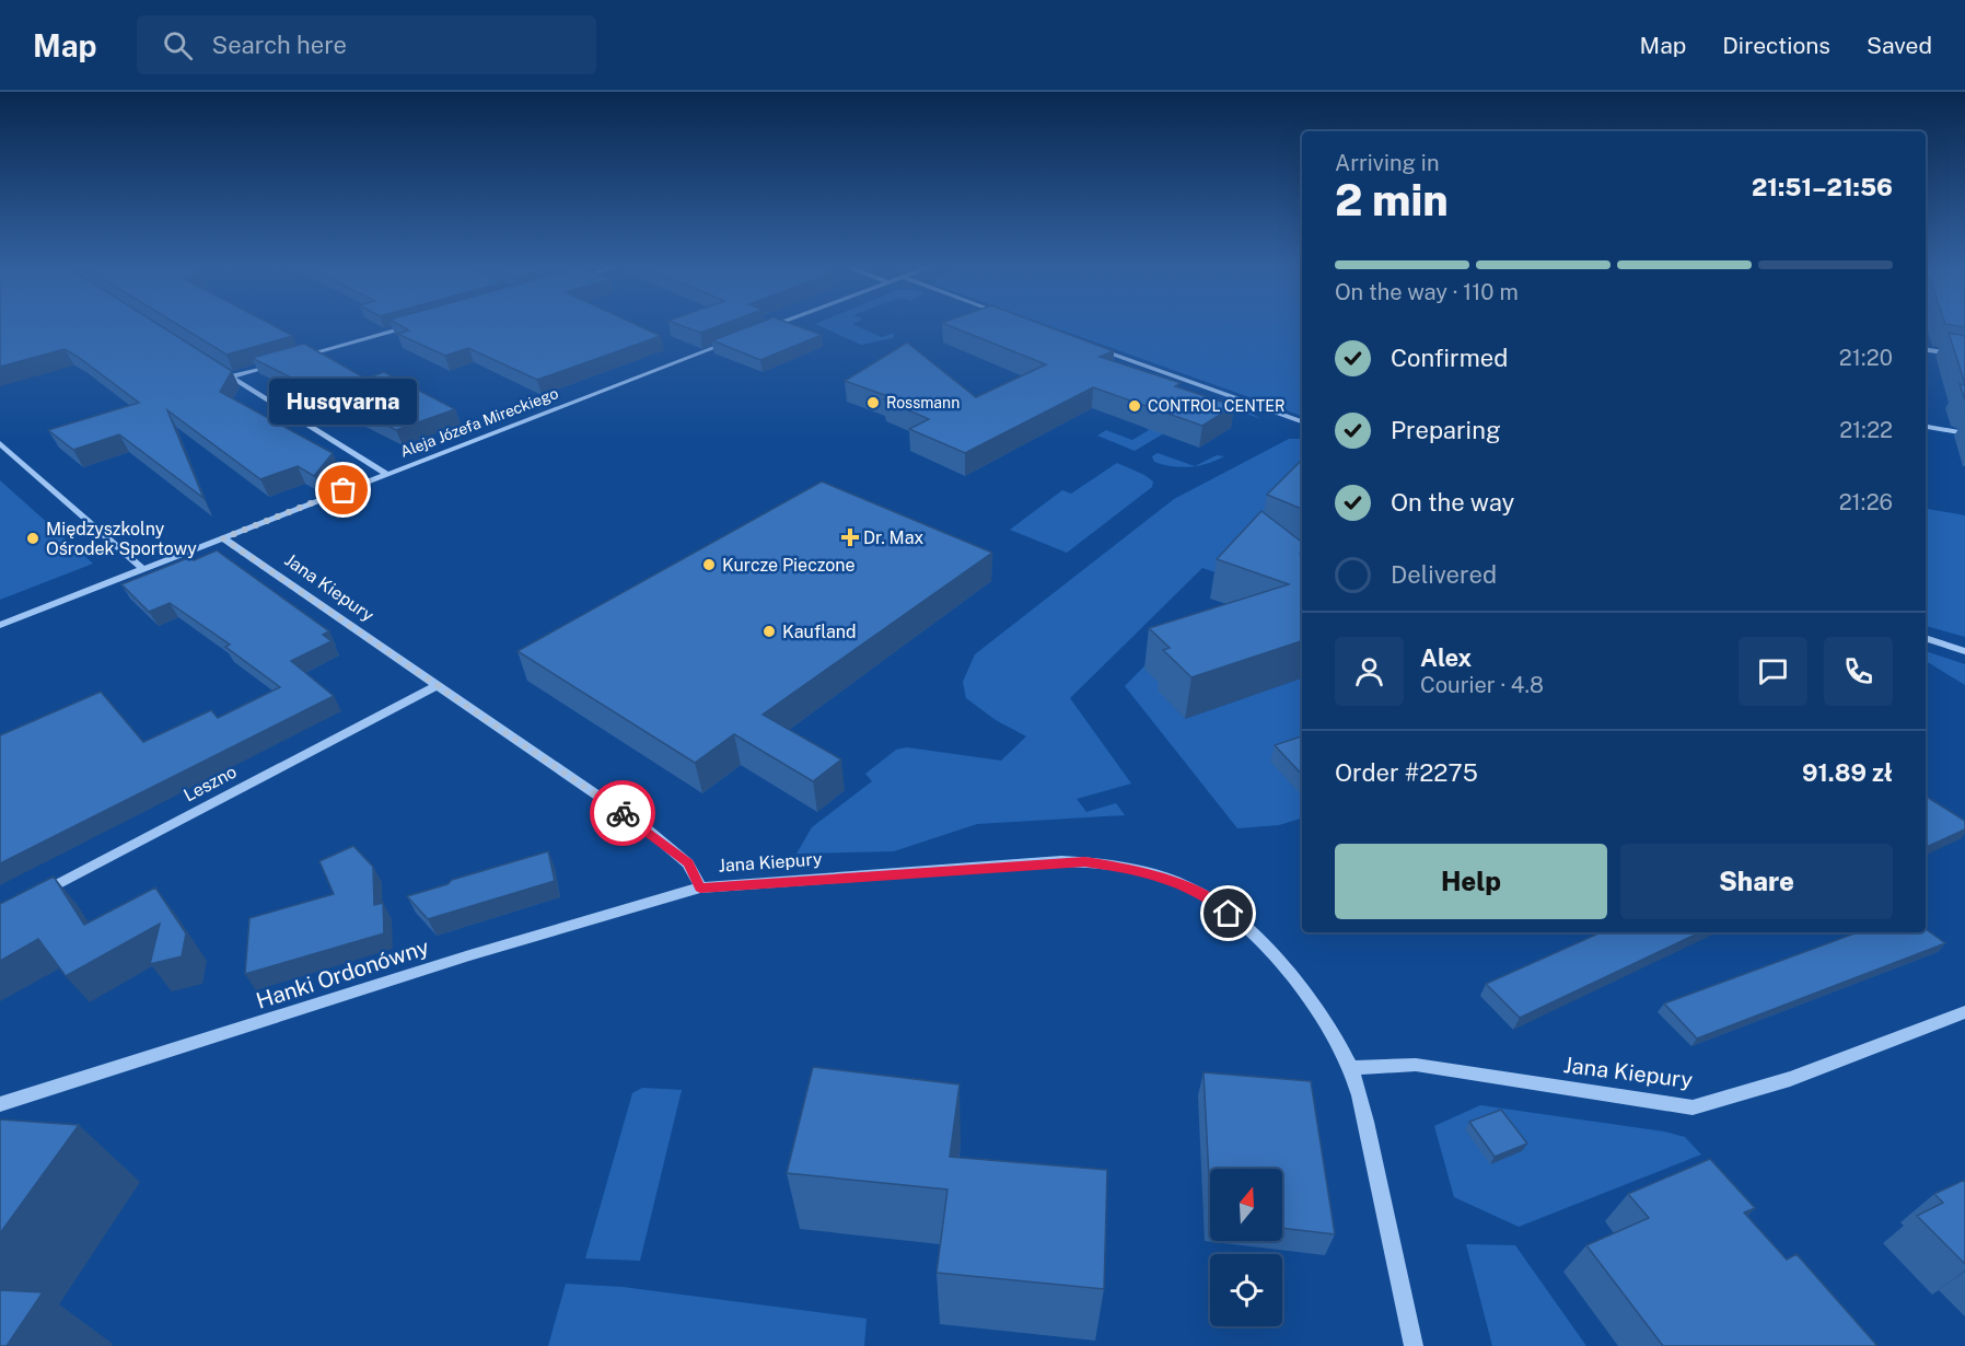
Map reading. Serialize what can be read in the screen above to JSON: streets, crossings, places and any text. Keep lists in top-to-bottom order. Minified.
{"streets":{"street":["Aleja Józefa Mireckiego","Jana Kiepury","Leszno","Hanki Ordonówny"]},"crossings":[["Aleja Józefa Mireckiego","Jana Kiepury"],["Jana Kiepury","Leszno"],["Jana Kiepury","Hanki Ordonówny"]],"places":{"other":["Rossmann","CONTROL CENTER","Husqvarna","Międzyszkolny Ośrodek Sportowy","Kurcze Pieczone","Kaufland"],"health":["Dr. Max"]},"north":"top","page":{"header":"Map","search":"Search here","nav":["Map","Directions","Saved"],"heading":["2 min","Arriving in","21:51–21:56"],"panel":["Alex","Courier · 4.8","Order #2275","91.89 zł"],"bar":"On the way · 110 m","list":[["Confirmed","21:20"],["Preparing","21:22"],["On the way","21:26"],"Delivered"],"bubble":"Husqvarna","buttons":["Help","Share"]}}
